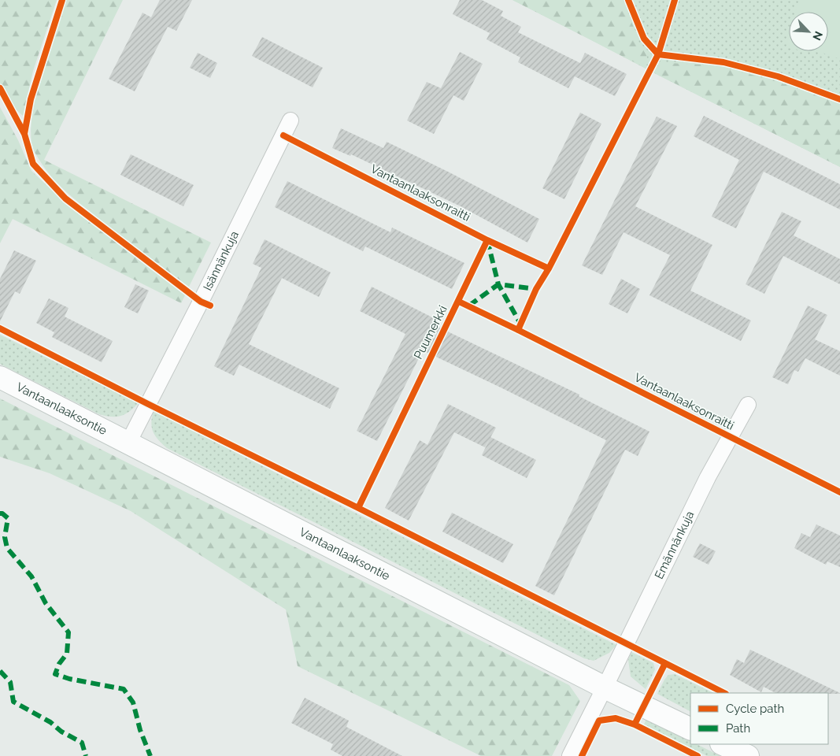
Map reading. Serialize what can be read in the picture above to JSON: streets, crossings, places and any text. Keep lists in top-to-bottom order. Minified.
{"streets":{"main road":["Vantaanlaaksontie"],"street":["Isännänkuja","Emännänkuja"],"cycle path":["Vantaanlaaksonraitti","Puumerkki"]},"crossings":[["Isännänkuja","Vantaanlaaksontie"],["Vantaanlaaksontie","Emännänkuja"]],"legend":["Cycle path","Path"],"north":"bottom right"}
